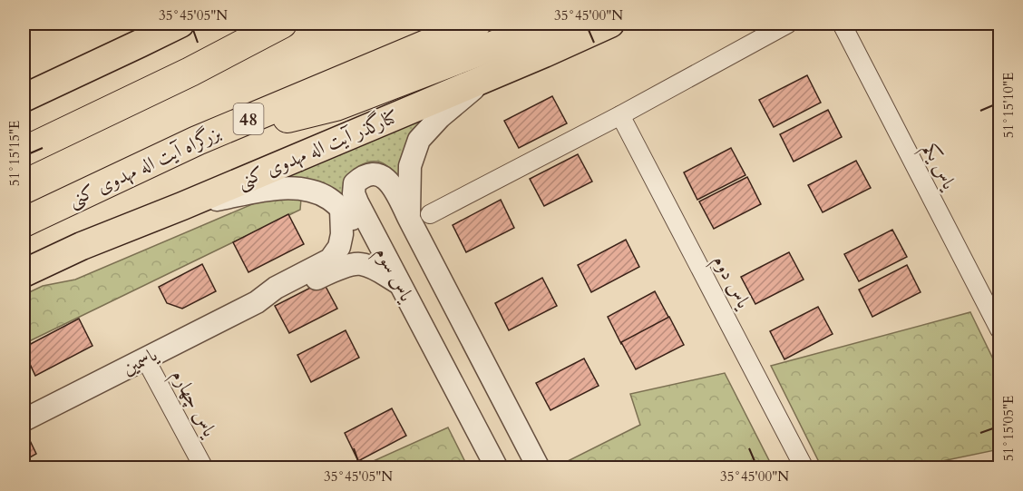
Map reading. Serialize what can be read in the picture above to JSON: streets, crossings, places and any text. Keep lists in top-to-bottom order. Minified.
{"streets":{"highway":["48","بزرگراه آیت اله مهدوی کنی"],"main road":["کنارگذر آیت اله مهدوی کنی"],"street":["یاس یکم","یاس سوم","یاس دوم","یاسمین","یاس چهارم"]},"crossings":[["کنارگذر آیت اله مهدوی کنی","یاس سوم"],["یاسمین","یاس چهارم"]],"coordinates":["35°45'05\"N","35°45'00\"N","51°15'10\"E","51°15'15\"E","51°15'05\"E"]}
